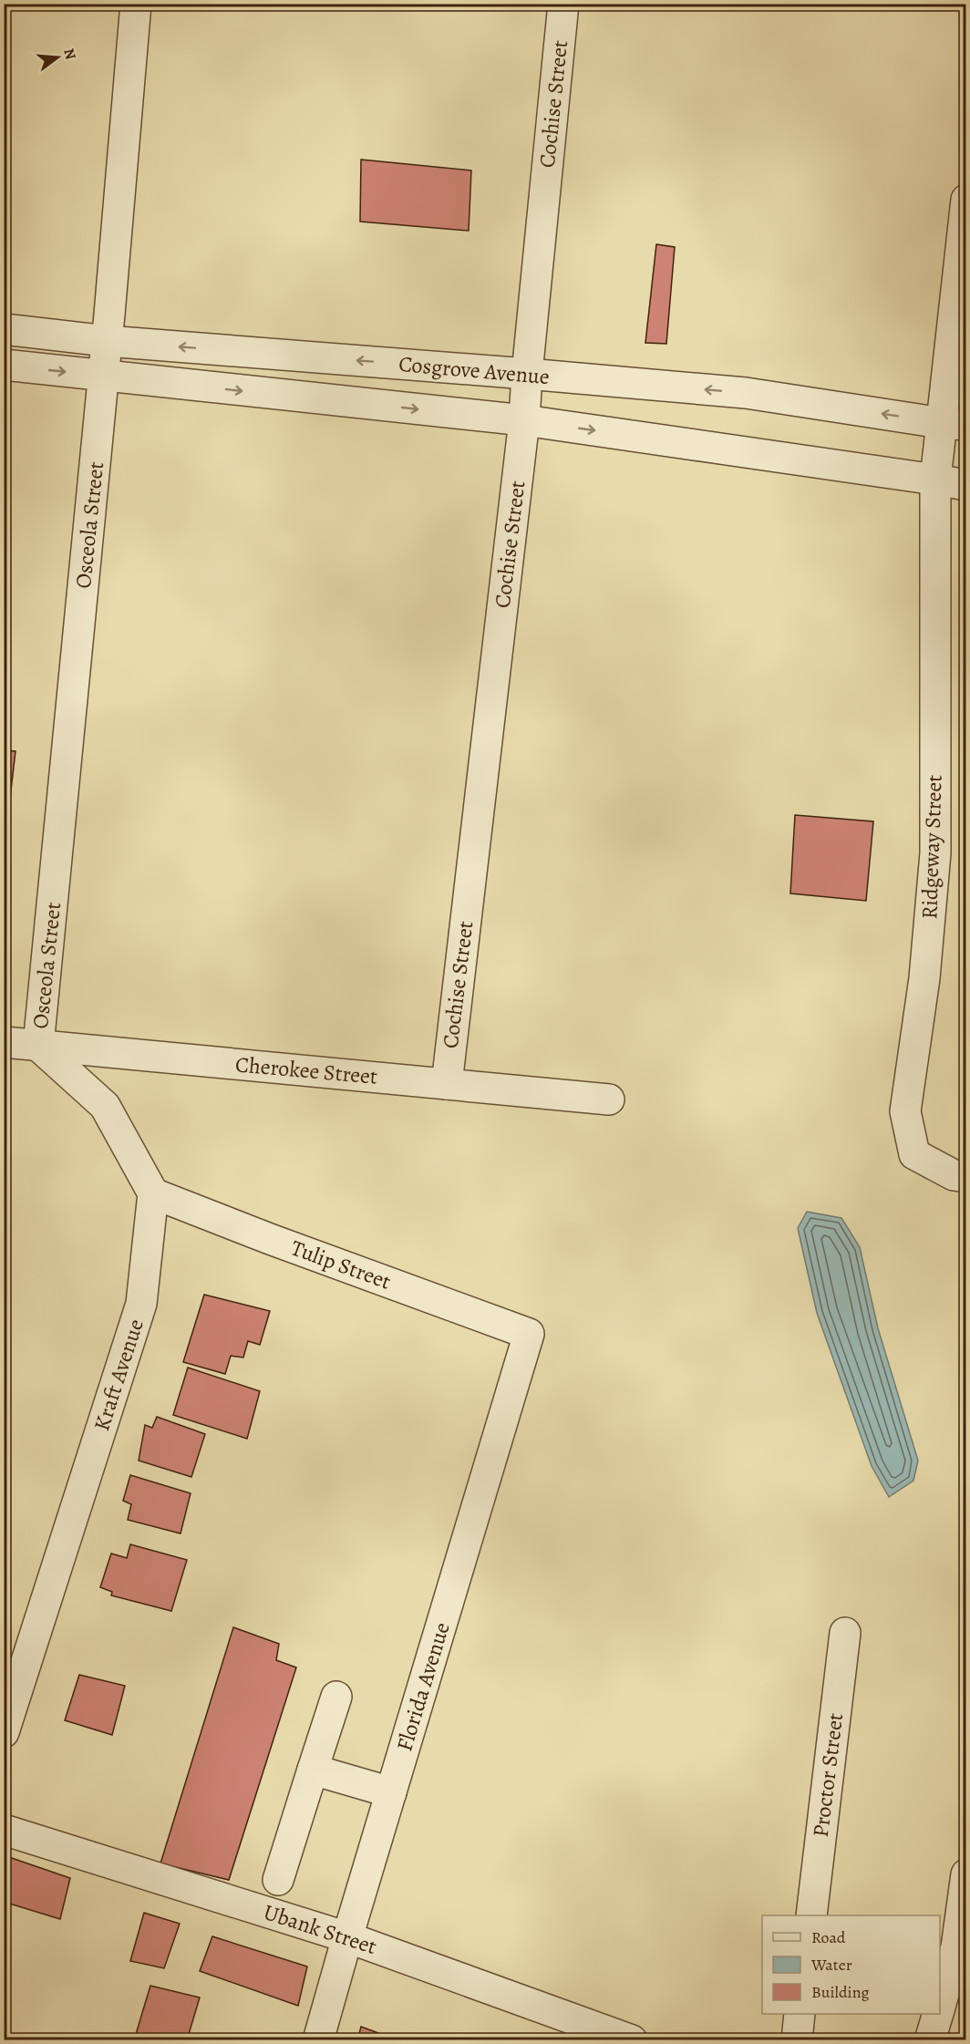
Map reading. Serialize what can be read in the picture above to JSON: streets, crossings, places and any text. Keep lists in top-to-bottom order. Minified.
{"streets":{"street":["Cochise Street","Cosgrove Avenue","Osceola Street","Ridgeway Street","Cherokee Street","Tulip Street","Kraft Avenue","Florida Avenue","Proctor Street","Ubank Street"]},"crossings":[["Cochise Street","Cosgrove Avenue"],["Cochise Street","Cherokee Street"],["Cosgrove Avenue","Osceola Street"],["Cosgrove Avenue","Ridgeway Street"],["Osceola Street","Cherokee Street"],["Tulip Street","Kraft Avenue"],["Tulip Street","Florida Avenue"],["Florida Avenue","Ubank Street"]],"legend":["Road","Water","Building"],"north":"right"}
